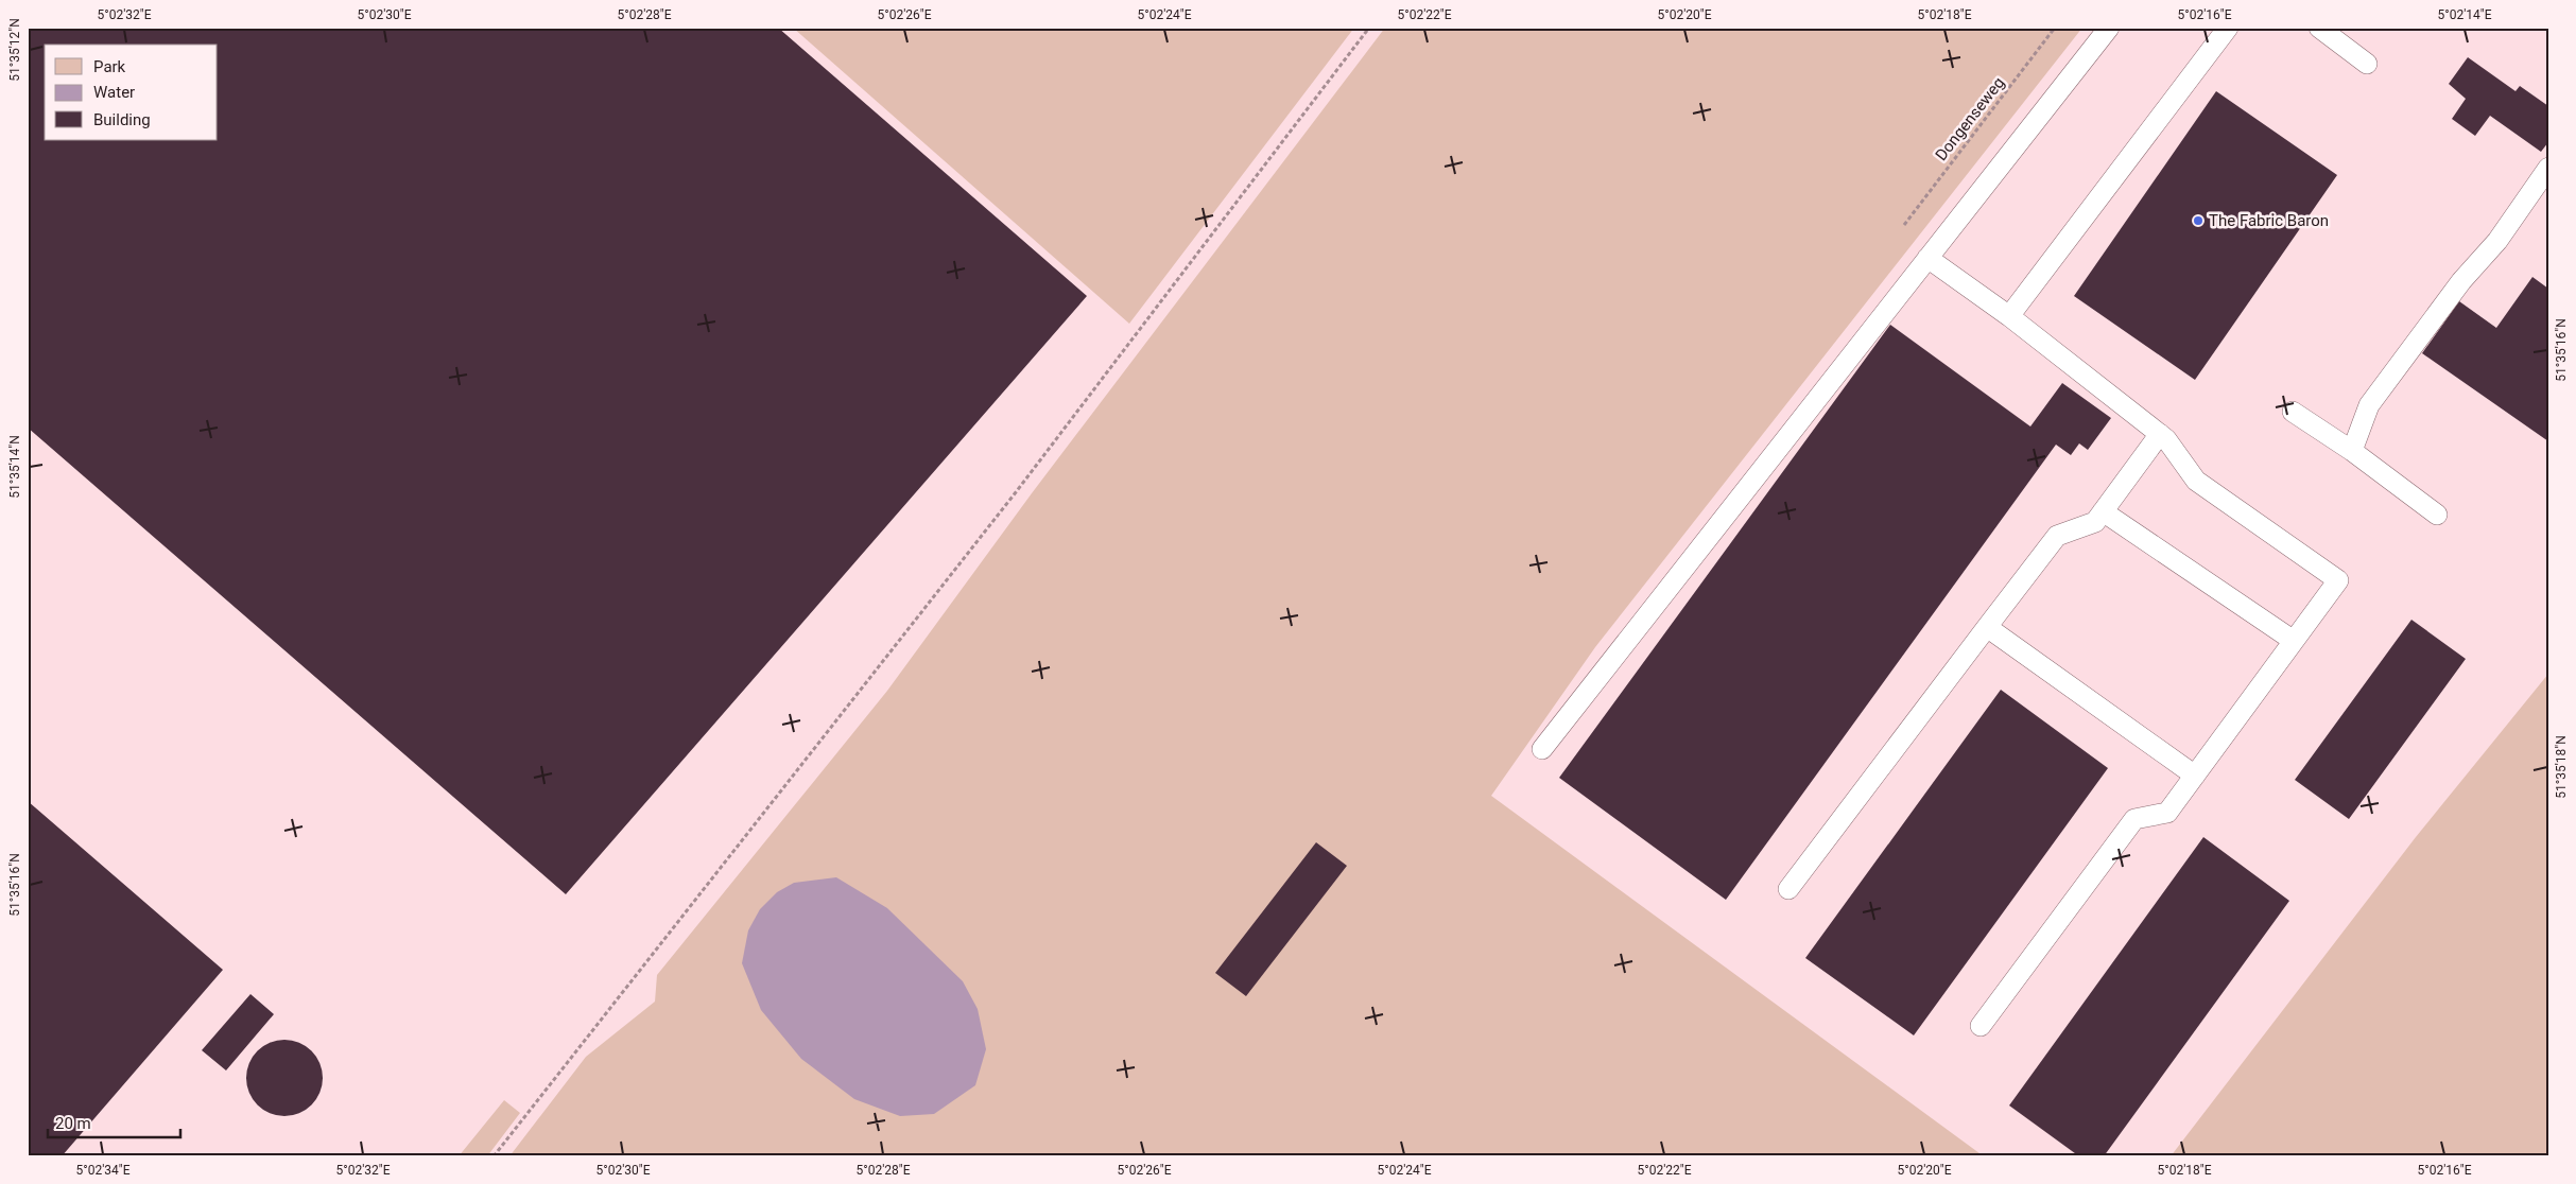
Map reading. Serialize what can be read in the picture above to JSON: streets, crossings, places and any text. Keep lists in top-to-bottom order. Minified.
{"streets":{"path":["Dongenseweg"]},"places":["The Fabric Baron"],"legend":["Park","Water","Building"],"scale_bar":"20 m","coordinates":["5°02'32\"E","5°02'30\"E","5°02'28\"E","5°02'26\"E","5°02'24\"E","5°02'22\"E","5°02'20\"E","5°02'18\"E","5°02'16\"E","5°02'14\"E","51°35'12\"N","51°35'16\"N","51°35'14\"N","51°35'18\"N","5°02'34\"E"]}
